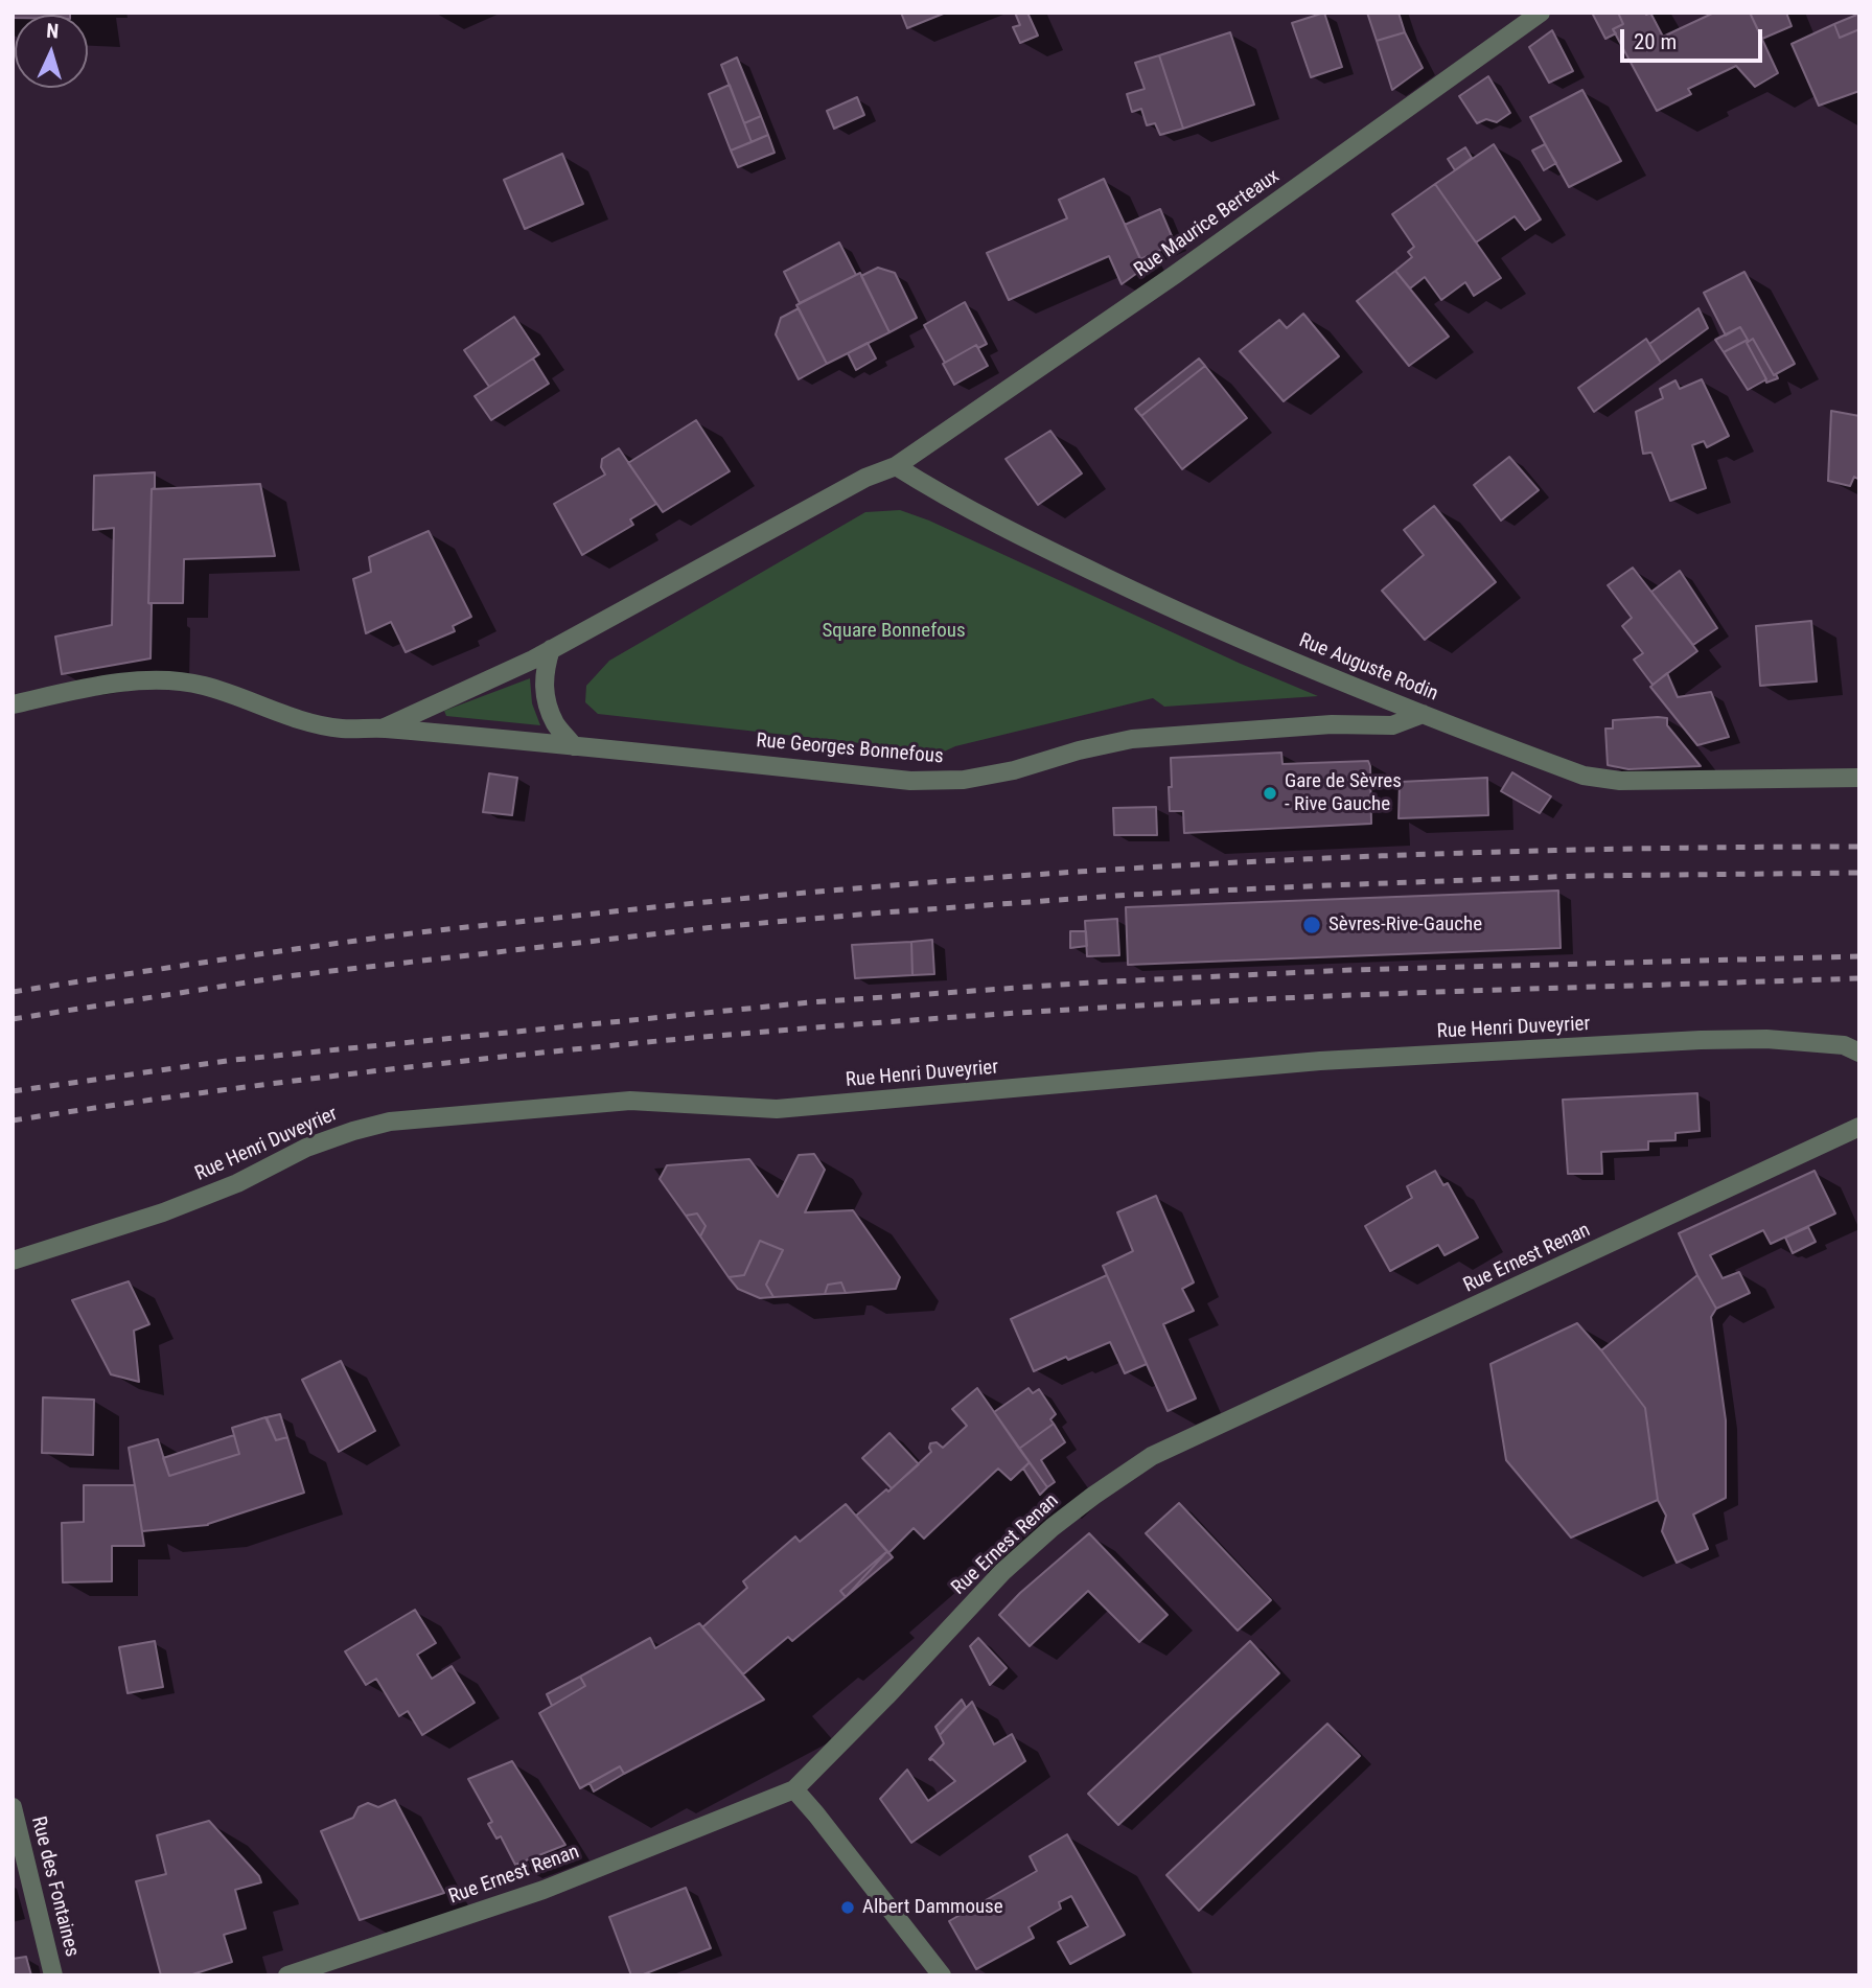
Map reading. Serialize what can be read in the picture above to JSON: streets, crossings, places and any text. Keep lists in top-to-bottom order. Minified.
{"streets":{"street":["Rue Maurice Berteaux","Rue Auguste Rodin","Rue Georges Bonnefous","Rue Henri Duveyrier","Rue Ernest Renan","Rue des Fontaines"]},"crossings":[["Rue Maurice Berteaux","Rue Auguste Rodin"],["Rue Maurice Berteaux","Rue Georges Bonnefous"],["Rue Auguste Rodin","Rue Georges Bonnefous"]],"parks":["Square Bonnefous"],"places":["Gare de Sèvres - Rive Gauche","Sèvres-Rive-Gauche","Albert Dammouse"],"scale_bar":"20 m","north":"top"}
